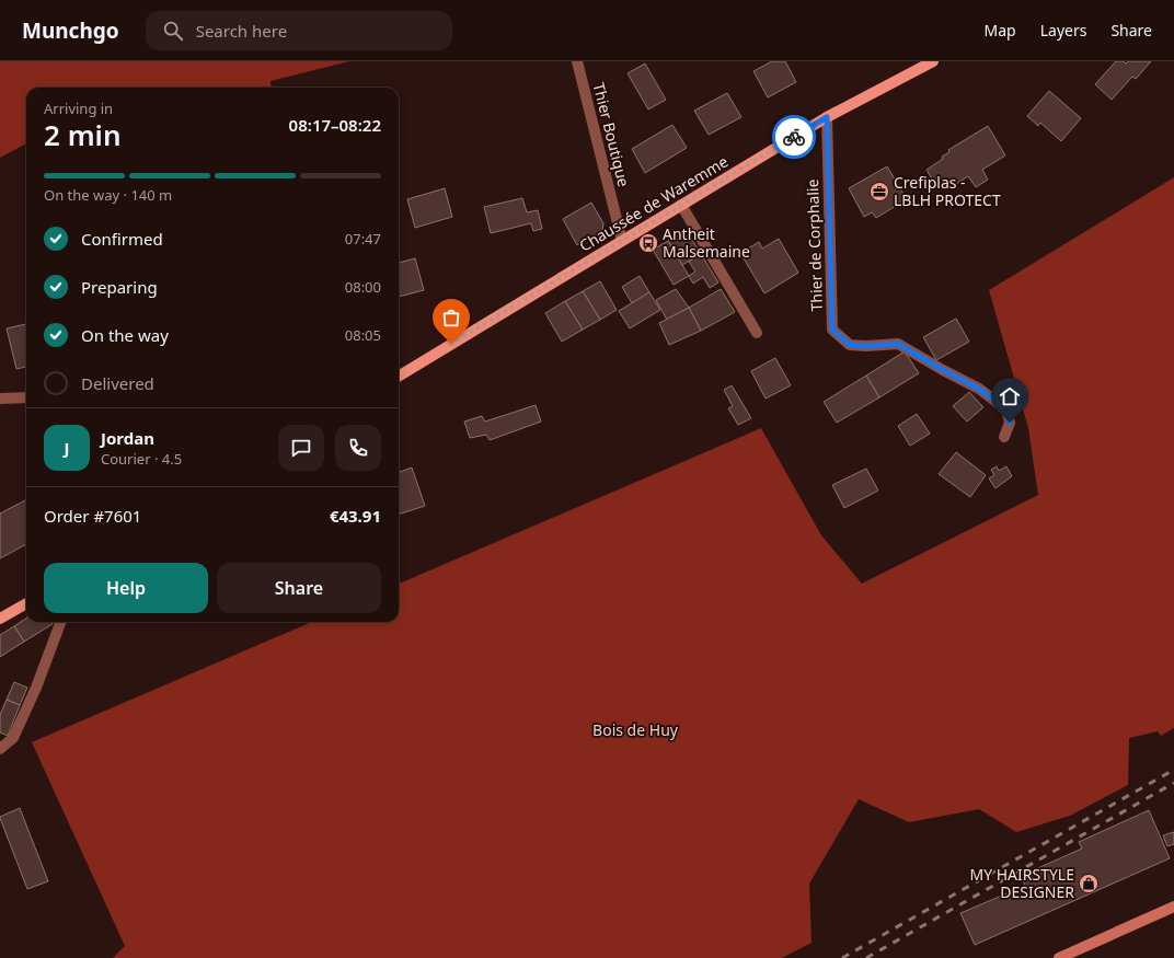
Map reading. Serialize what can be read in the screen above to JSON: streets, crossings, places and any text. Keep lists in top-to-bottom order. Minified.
{"streets":{"main road":["Chaussée de Waremme"],"street":["Thier Boutique","Thier de Corphalie"]},"crossings":[["Thier Boutique","Chaussée de Waremme"],["Chaussée de Waremme","Thier de Corphalie"]],"parks":["Bois de Huy"],"places":{"office":["Crefiplas - LBLH PROTECT"],"bus stop":["Antheit Malsemaine"],"shop":["MY HAIRSTYLE DESIGNER"]},"page":{"header":"Munchgo","search":"Search here","nav":["Map","Layers","Share"],"heading":["2 min","Arriving in","08:17–08:22"],"panel":["Jordan","Courier · 4.5","Order #7601","€43.91"],"bar":"On the way · 140 m","list":[["Confirmed","07:47"],["Preparing","08:00"],["On the way","08:05"],"Delivered"],"round":"J","buttons":["Help","Share"]}}
